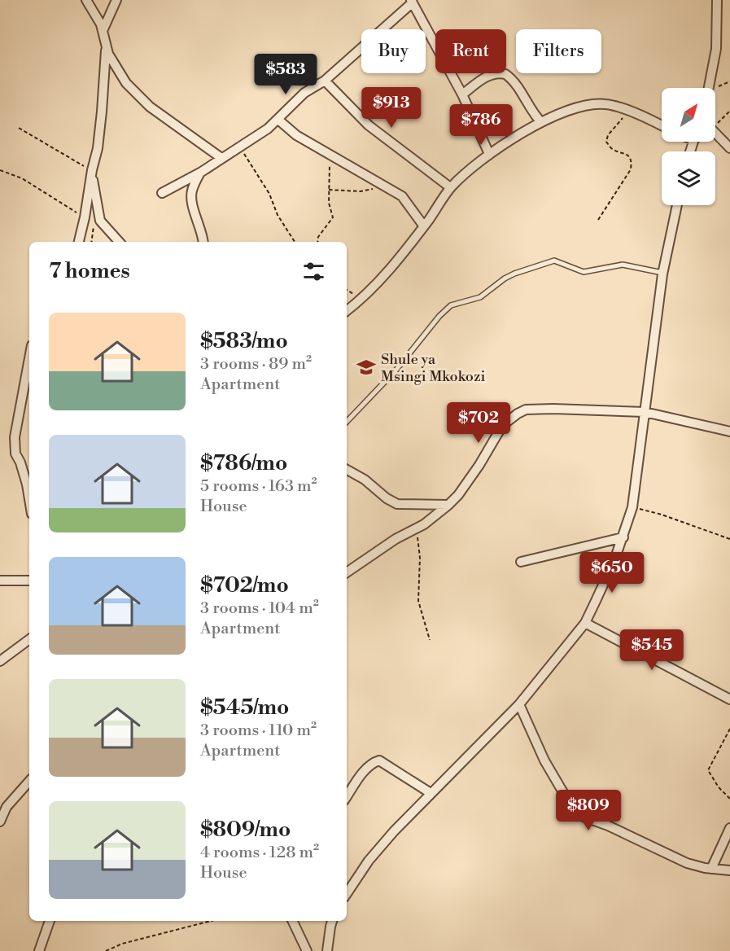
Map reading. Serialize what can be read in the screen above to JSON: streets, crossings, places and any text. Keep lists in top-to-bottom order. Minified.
{"places":{"school or university":["Shule ya Msingi Mkokozi"]},"north":"top right","page":{"chip":["Buy","Rent","Filters"],"price":["$583","$913","$786","$702","$650","$545","$809"],"heading":"7 homes","list":[{"name":"$583/mo","note":"3 rooms · 89 m² · Apartment"},{"name":"$786/mo","note":"5 rooms · 163 m² · House"},{"name":"$702/mo","note":"3 rooms · 104 m² · Apartment"},{"name":"$545/mo","note":"3 rooms · 110 m² · Apartment"},{"name":"$809/mo","note":"4 rooms · 128 m² · House"}]}}
